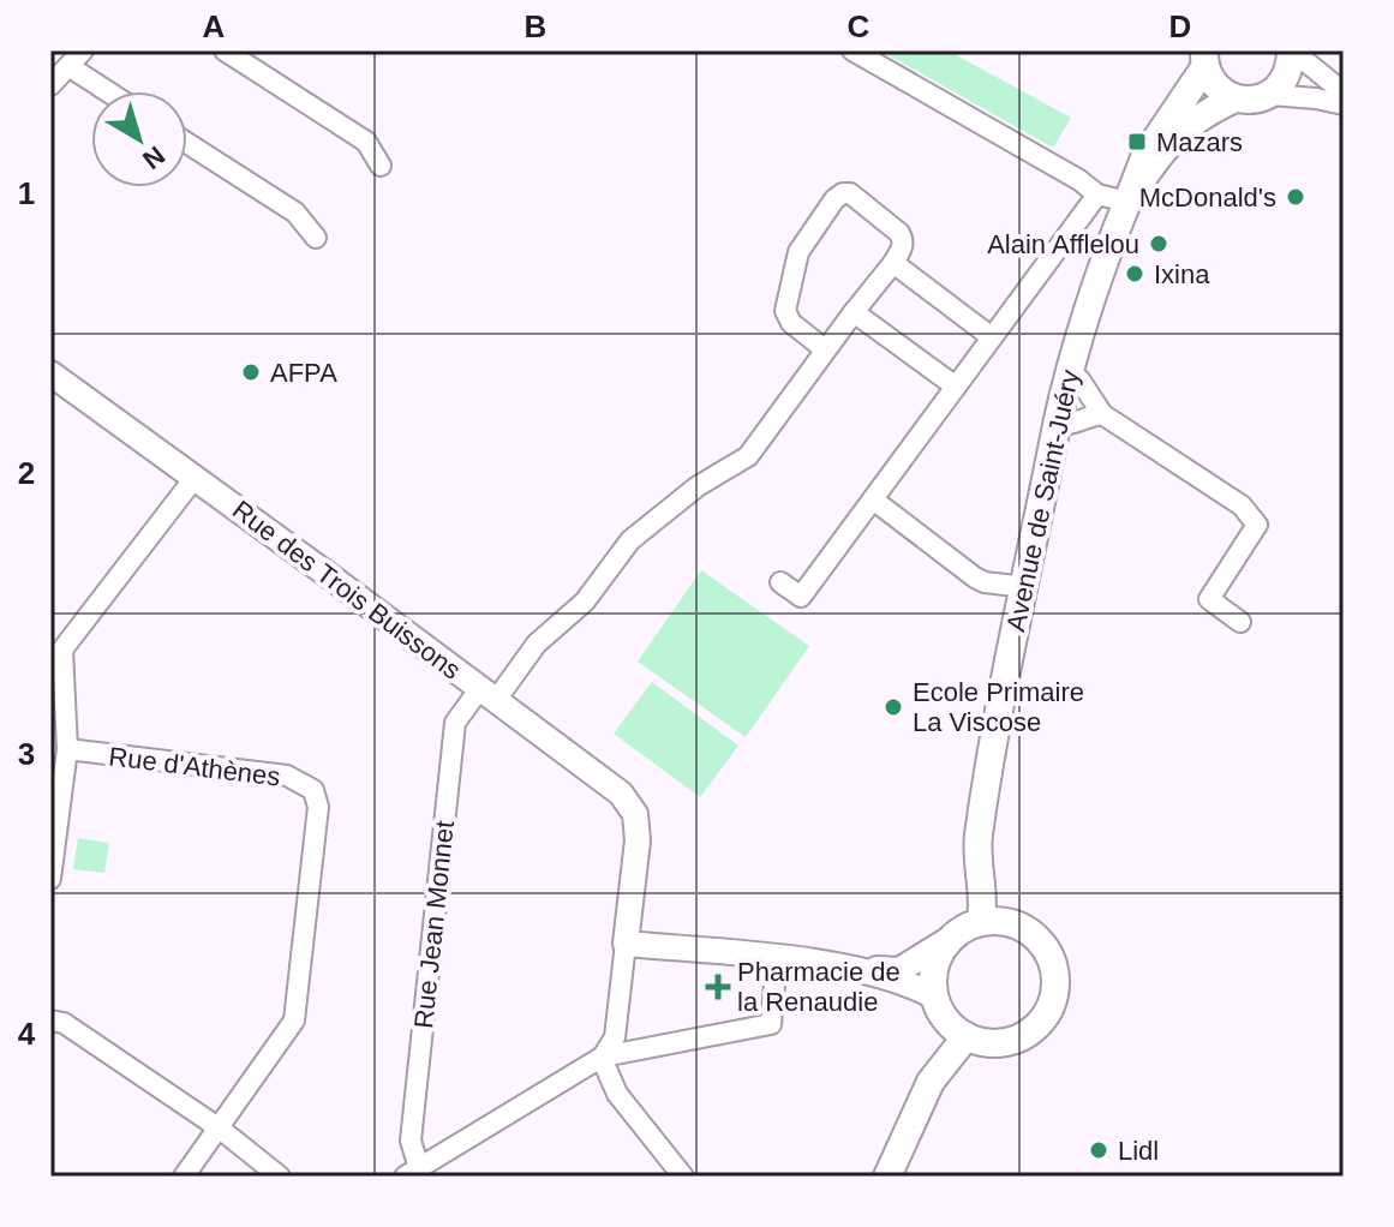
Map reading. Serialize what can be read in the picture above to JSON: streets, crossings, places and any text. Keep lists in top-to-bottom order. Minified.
{"streets":{"main road":["Avenue de Saint-Juéry"],"street":["Rue des Trois Buissons","Rue d'Athènes","Rue Jean Monnet"]},"crossings":[["Rue des Trois Buissons","Rue Jean Monnet"]],"places":{"transit":["Mazars"],"other":["McDonald's","Alain Afflelou","Ixina","AFPA","Ecole Primaire La Viscose","Lidl"],"health":["Pharmacie de la Renaudie"]},"north":"bottom right","grid":{"columns":["A","B","C","D"],"rows":["1","2","3","4"]}}
